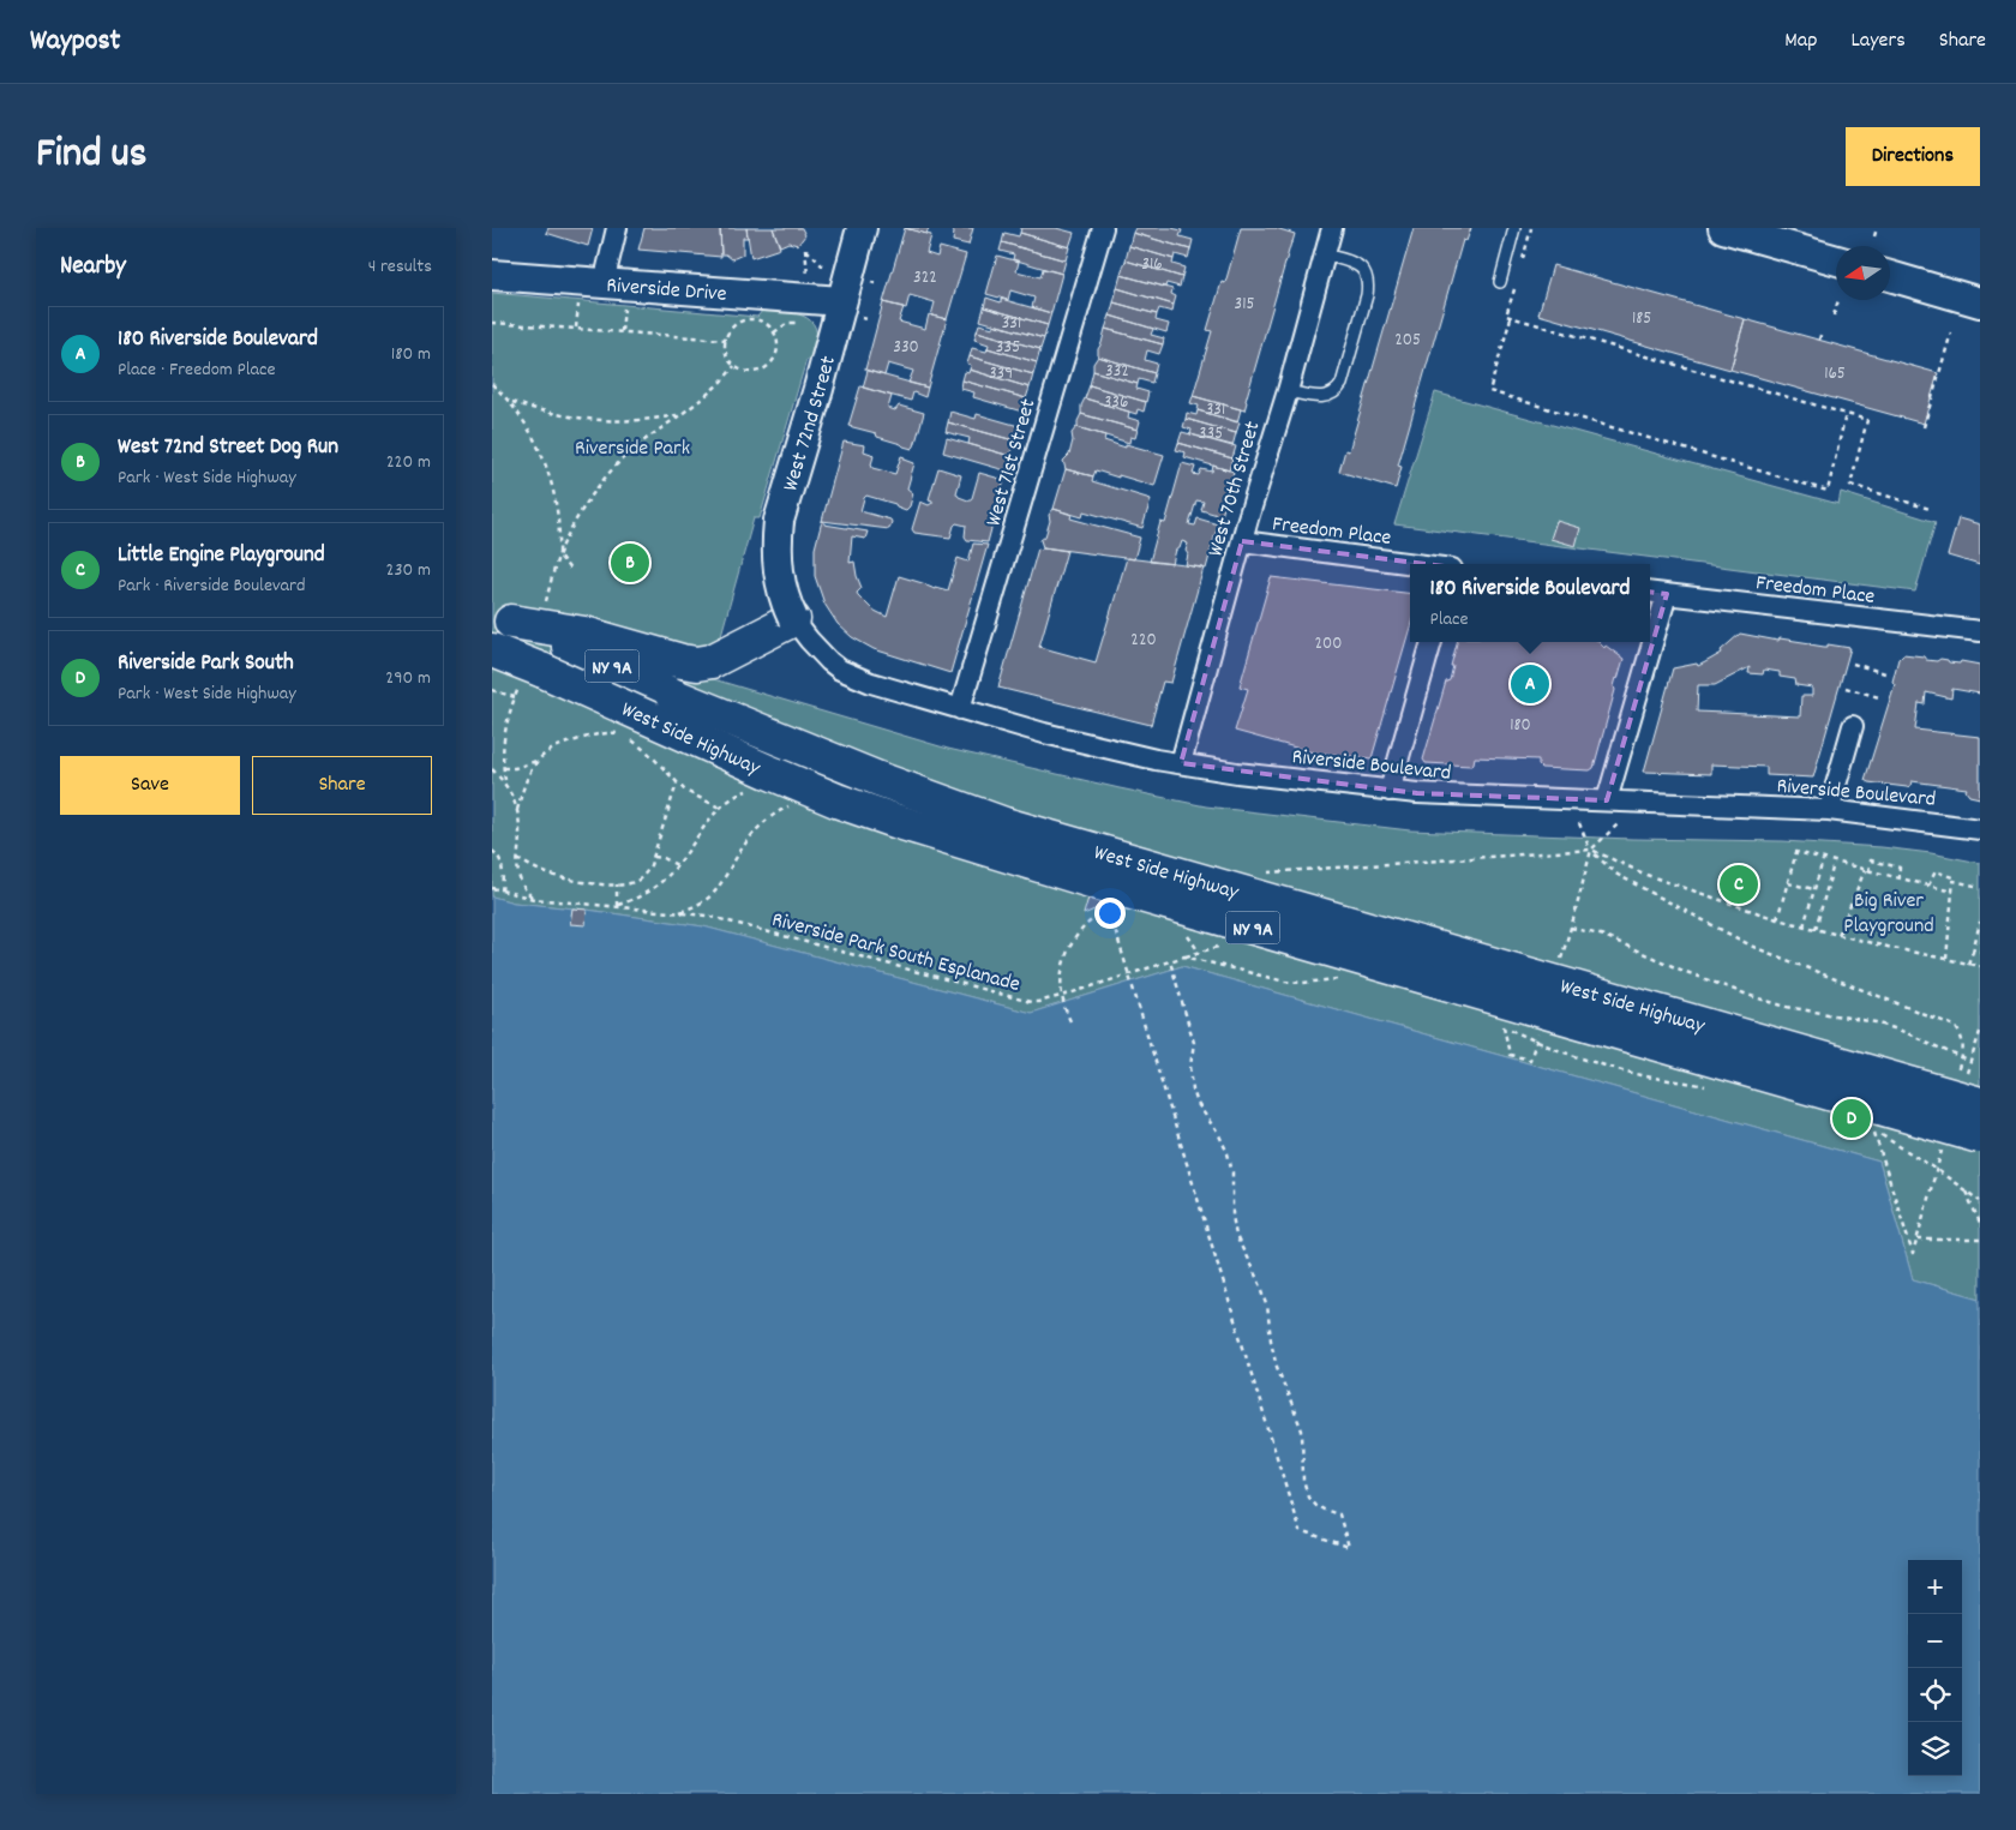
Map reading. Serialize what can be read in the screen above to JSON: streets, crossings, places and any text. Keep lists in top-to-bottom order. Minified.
{"streets":{"highway":["NY 9A","West Side Highway"],"main road":["Riverside Drive","West 72nd Street"],"street":["West 71st Street","West 70th Street","Freedom Place","Riverside Boulevard"],"path":["Riverside Park South Esplanade"]},"crossings":[["Riverside Drive","West 72nd Street"],["West 72nd Street","Riverside Boulevard"],["West 71st Street","Riverside Boulevard"],["West 70th Street","Freedom Place"],["West 70th Street","Riverside Boulevard"]],"parks":["Riverside Park","Big River Playground"],"house_numbers":["316","322","315","185","331","205","330","335","332","339","165","336","331","335","220","200","180"],"north":"left","page":{"header":"Waypost","nav":["Map","Layers","Share"],"title":"Find us","buttons":["Directions",["Save","Share"]],"heading":["Nearby","4 results"],"list":[{"mark":"A","name":"180 Riverside Boulevard","note":"Place · Freedom Place","value":"180 m"},{"mark":"B","name":"West 72nd Street Dog Run","note":"Park · West Side Highway","value":"220 m"},{"mark":"C","name":"Little Engine Playground","note":"Park · Riverside Boulevard","value":"230 m"},{"mark":"D","name":"Riverside Park South","note":"Park · West Side Highway","value":"290 m"}],"pins":["B","A","C","D"],"popup":["180 Riverside Boulevard","Place"],"map_buttons":["+","−"]}}
